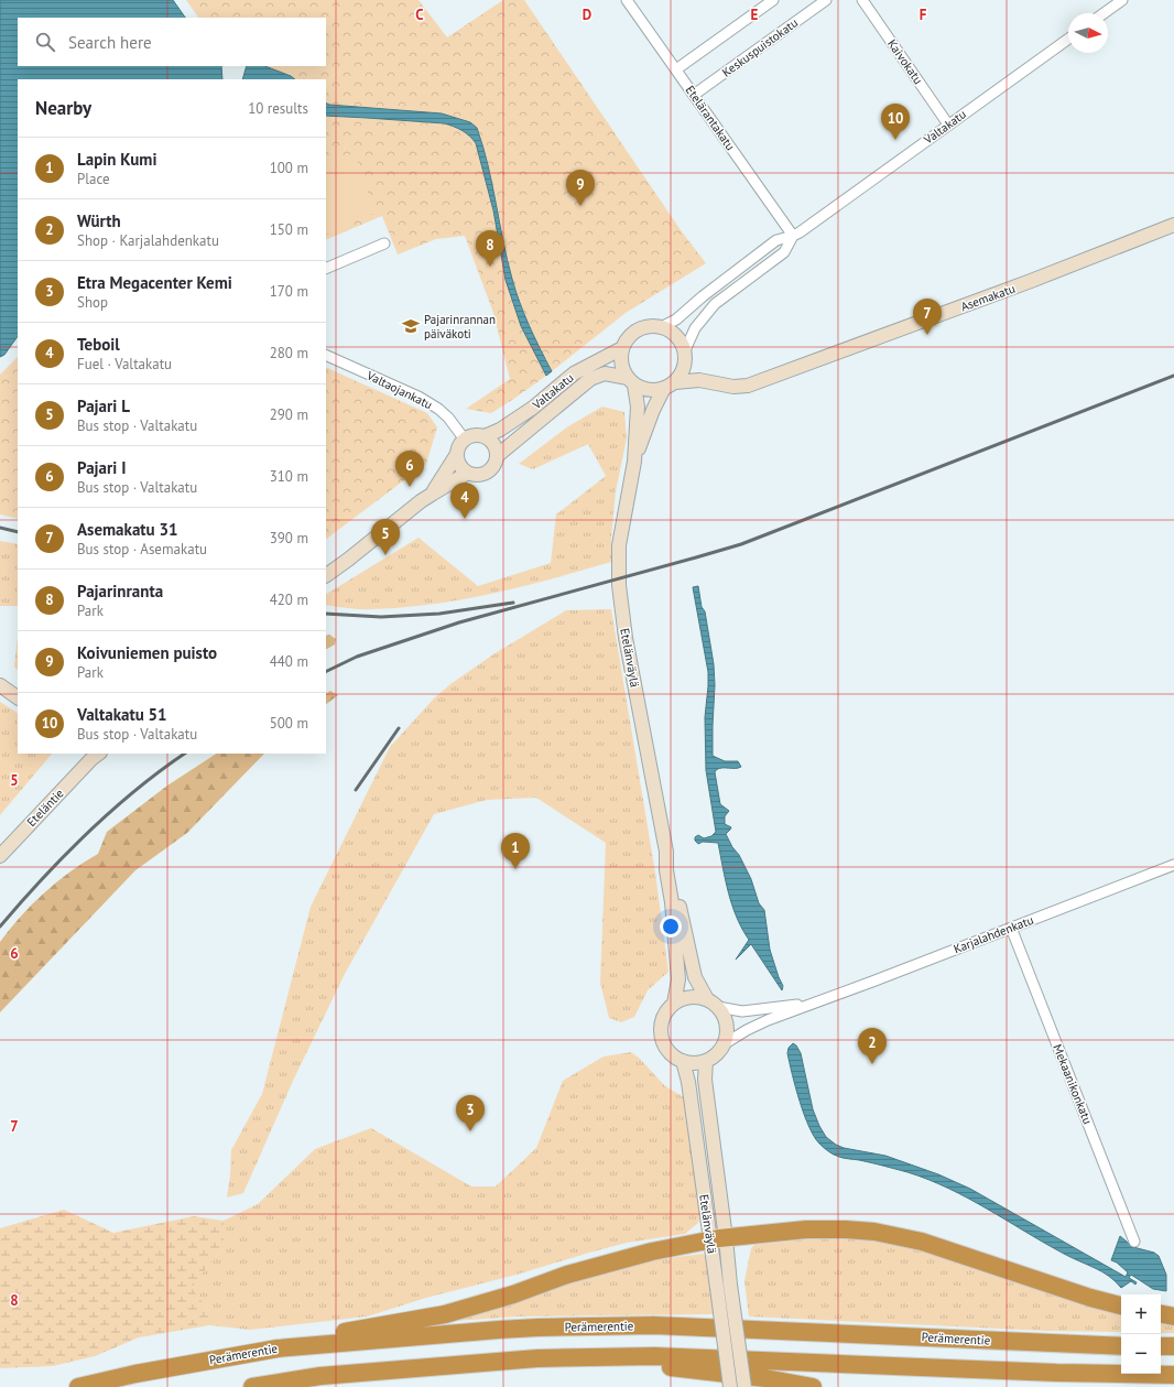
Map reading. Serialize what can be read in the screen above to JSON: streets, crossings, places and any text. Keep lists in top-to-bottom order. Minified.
{"streets":{"highway":["Perämerentie"],"main road":["Valtakatu","Asemakatu","Etelänväylä","Eteläntie"],"street":["Keskuspuistokatu","Kaivokatu","Etelärantakatu","Valtaojankatu","Karjalahdenkatu","Mekaanikonkatu"]},"crossings":[["Keskuspuistokatu","Etelärantakatu"],["Kaivokatu","Valtakatu"],["Etelärantakatu","Valtakatu"],["Valtakatu","Asemakatu"],["Valtakatu","Valtaojankatu"],["Valtakatu","Etelänväylä"],["Asemakatu","Etelänväylä"],["Etelänväylä","Karjalahdenkatu"],["Karjalahdenkatu","Mekaanikonkatu"]],"places":{"school or university":["Pajarinrannan päiväkoti"]},"north":"right","page":{"search":"Search here","heading":["Nearby","10 results"],"pins":["10","9","8","7","6","4","5","1","2","3"],"list":[{"mark":"1","name":"Lapin Kumi","note":"Place","value":"100 m"},{"mark":"2","name":"Würth","note":"Shop · Karjalahdenkatu","value":"150 m"},{"mark":"3","name":"Etra Megacenter Kemi","note":"Shop","value":"170 m"},{"mark":"4","name":"Teboil","note":"Fuel · Valtakatu","value":"280 m"},{"mark":"5","name":"Pajari L","note":"Bus stop · Valtakatu","value":"290 m"},{"mark":"6","name":"Pajari I","note":"Bus stop · Valtakatu","value":"310 m"},{"mark":"7","name":"Asemakatu 31","note":"Bus stop · Asemakatu","value":"390 m"},{"mark":"8","name":"Pajarinranta","note":"Park","value":"420 m"},{"mark":"9","name":"Koivuniemen puisto","note":"Park","value":"440 m"},{"mark":"10","name":"Valtakatu 51","note":"Bus stop · Valtakatu","value":"500 m"}],"map_buttons":["+","−"]},"grid":{"columns":["C","D","E","F"],"rows":["5","6","7","8"]}}
